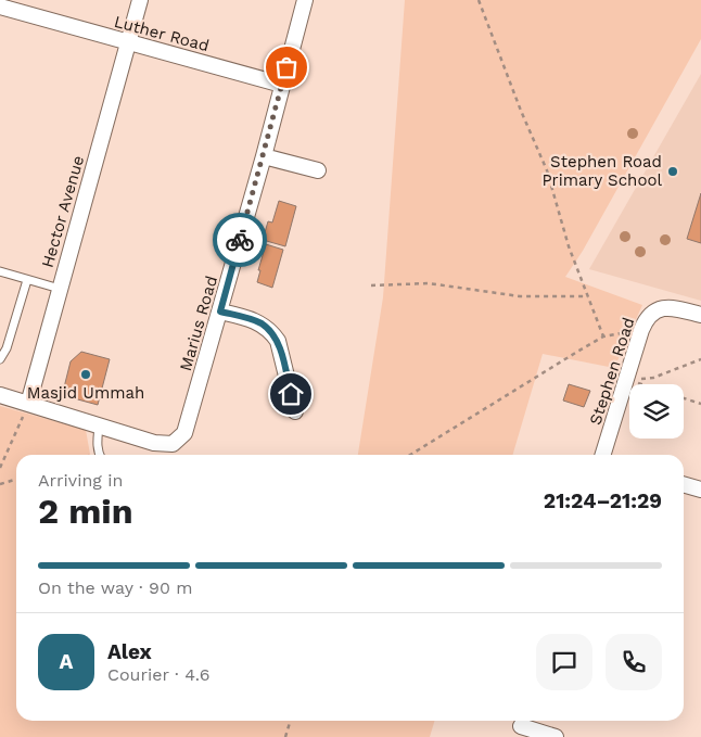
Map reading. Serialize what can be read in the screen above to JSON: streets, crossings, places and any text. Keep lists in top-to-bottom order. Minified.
{"streets":{"street":["Luther Road","Hector Avenue","Marius Road","Stephen Road"]},"crossings":[["Luther Road","Hector Avenue"],["Luther Road","Marius Road"],["Hector Avenue","Marius Road"]],"places":["Stephen Road Primary School","Masjid Ummah"],"page":{"heading":["2 min","Arriving in","21:24–21:29"],"panel":["Alex","Courier · 4.6"],"bar":"On the way · 90 m","round":"A"}}
